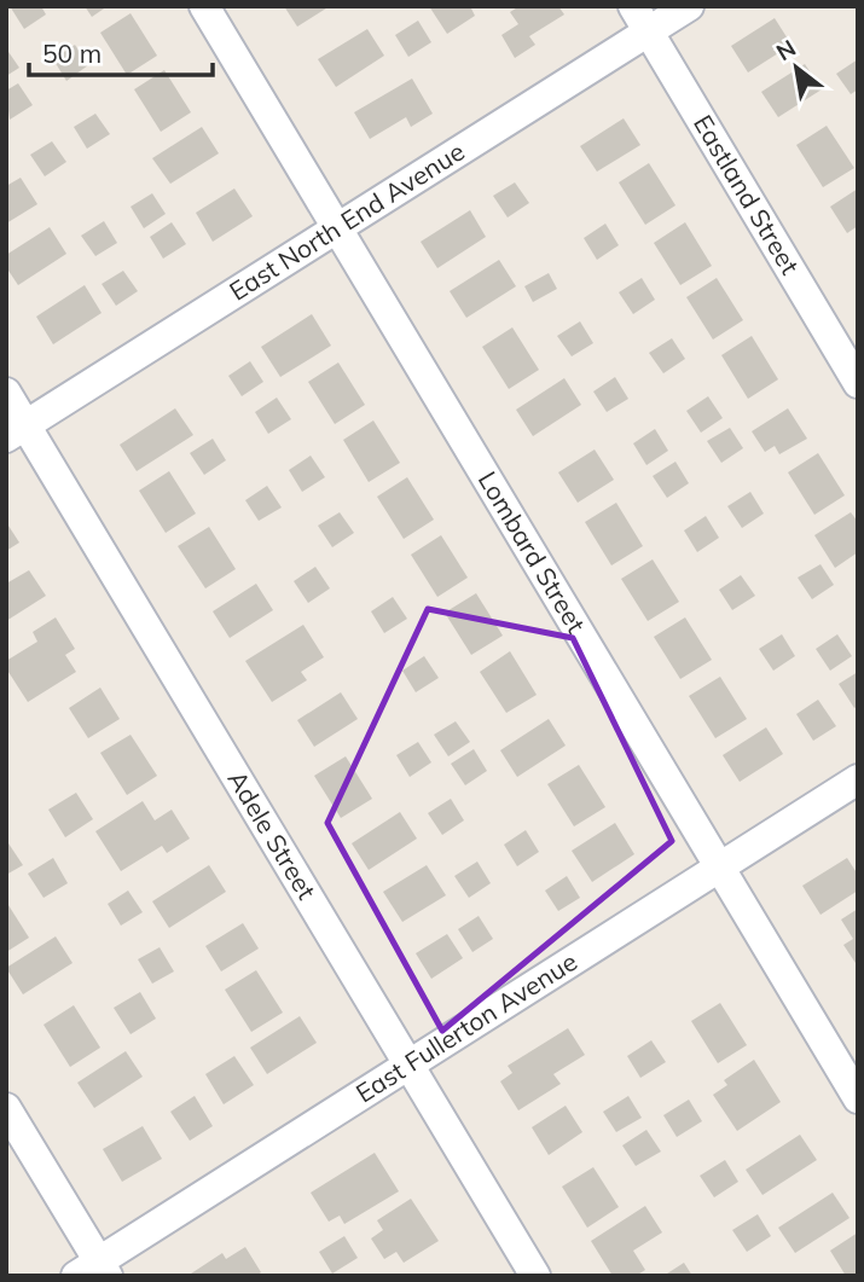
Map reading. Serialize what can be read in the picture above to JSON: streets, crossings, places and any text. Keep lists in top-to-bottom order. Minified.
{"streets":{"street":["Eastland Street","East North End Avenue","Lombard Street","Adele Street","East Fullerton Avenue"]},"crossings":[["Eastland Street","East North End Avenue"],["East North End Avenue","Lombard Street"],["East North End Avenue","Adele Street"],["Lombard Street","East Fullerton Avenue"],["Adele Street","East Fullerton Avenue"]],"scale_bar":"50 m","north":"top left"}
